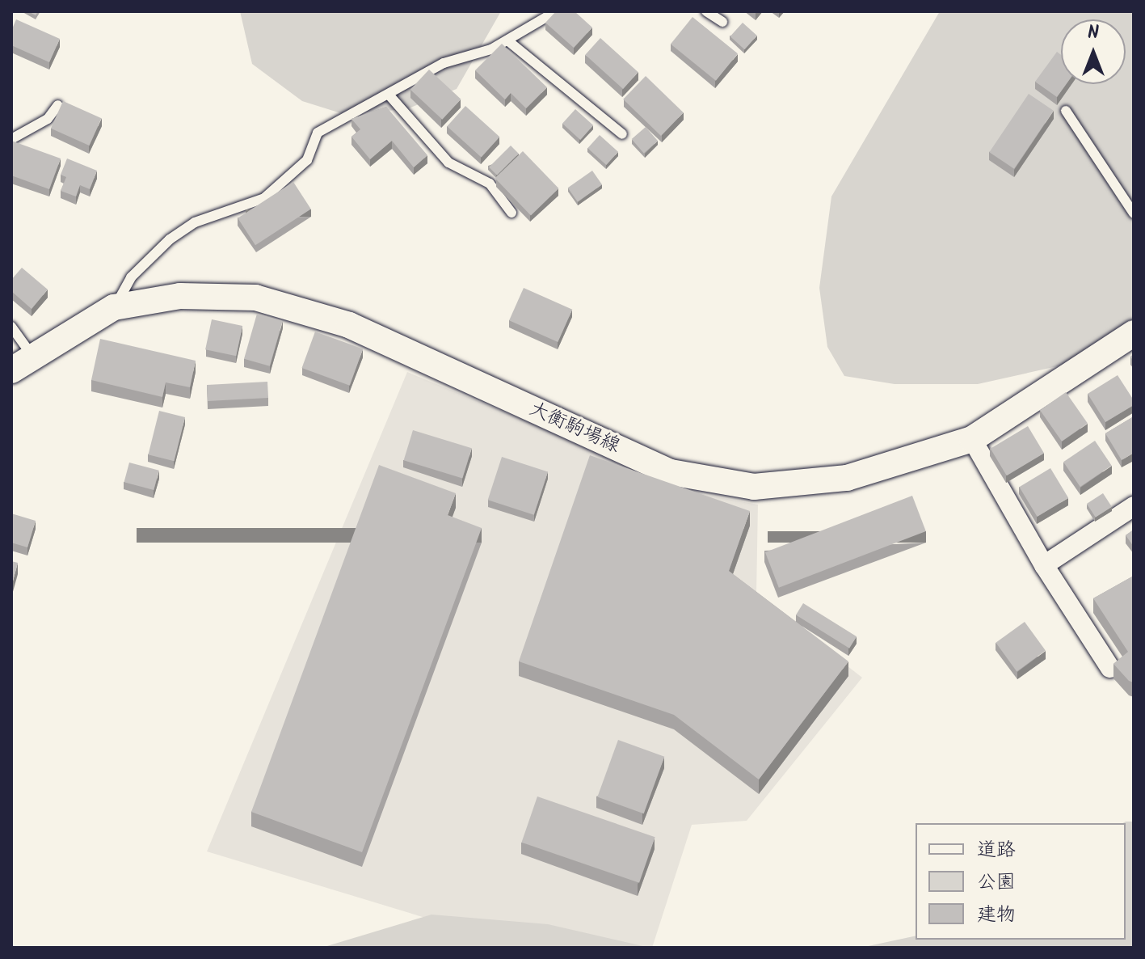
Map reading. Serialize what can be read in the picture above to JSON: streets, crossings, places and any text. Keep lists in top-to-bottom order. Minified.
{"streets":{"main road":["大衡駒場線"]},"legend":["道路","公園","建物"],"north":"top"}
